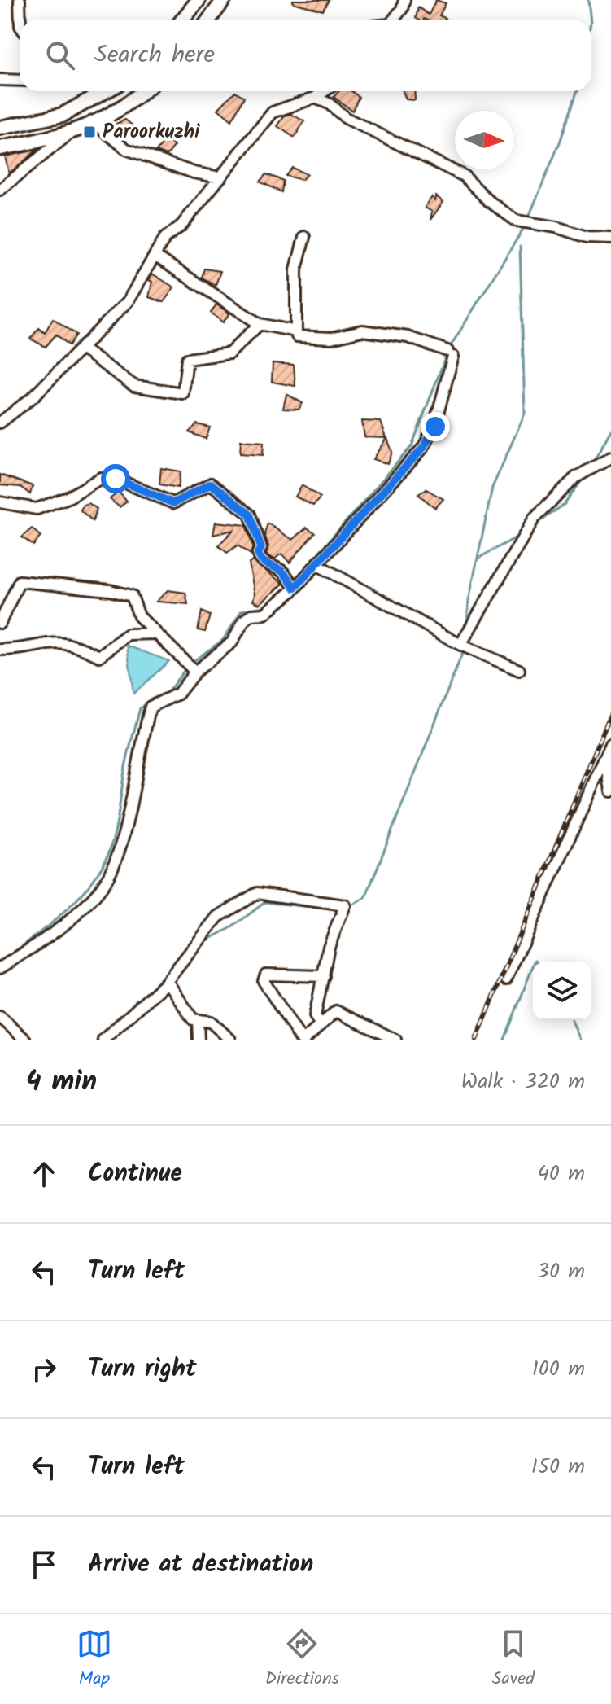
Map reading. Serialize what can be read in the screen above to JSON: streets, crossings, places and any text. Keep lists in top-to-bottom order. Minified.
{"places":{"transit":["Paroorkuzhi"]},"north":"right","page":{"search":"Search here","heading":["4 min","Walk · 320 m"],"list":[["Continue","40 m"],["Turn left","30 m"],["Turn right","100 m"],["Turn left","150 m"],"Arrive at destination"],"nav":["Map","Directions","Saved"]}}
